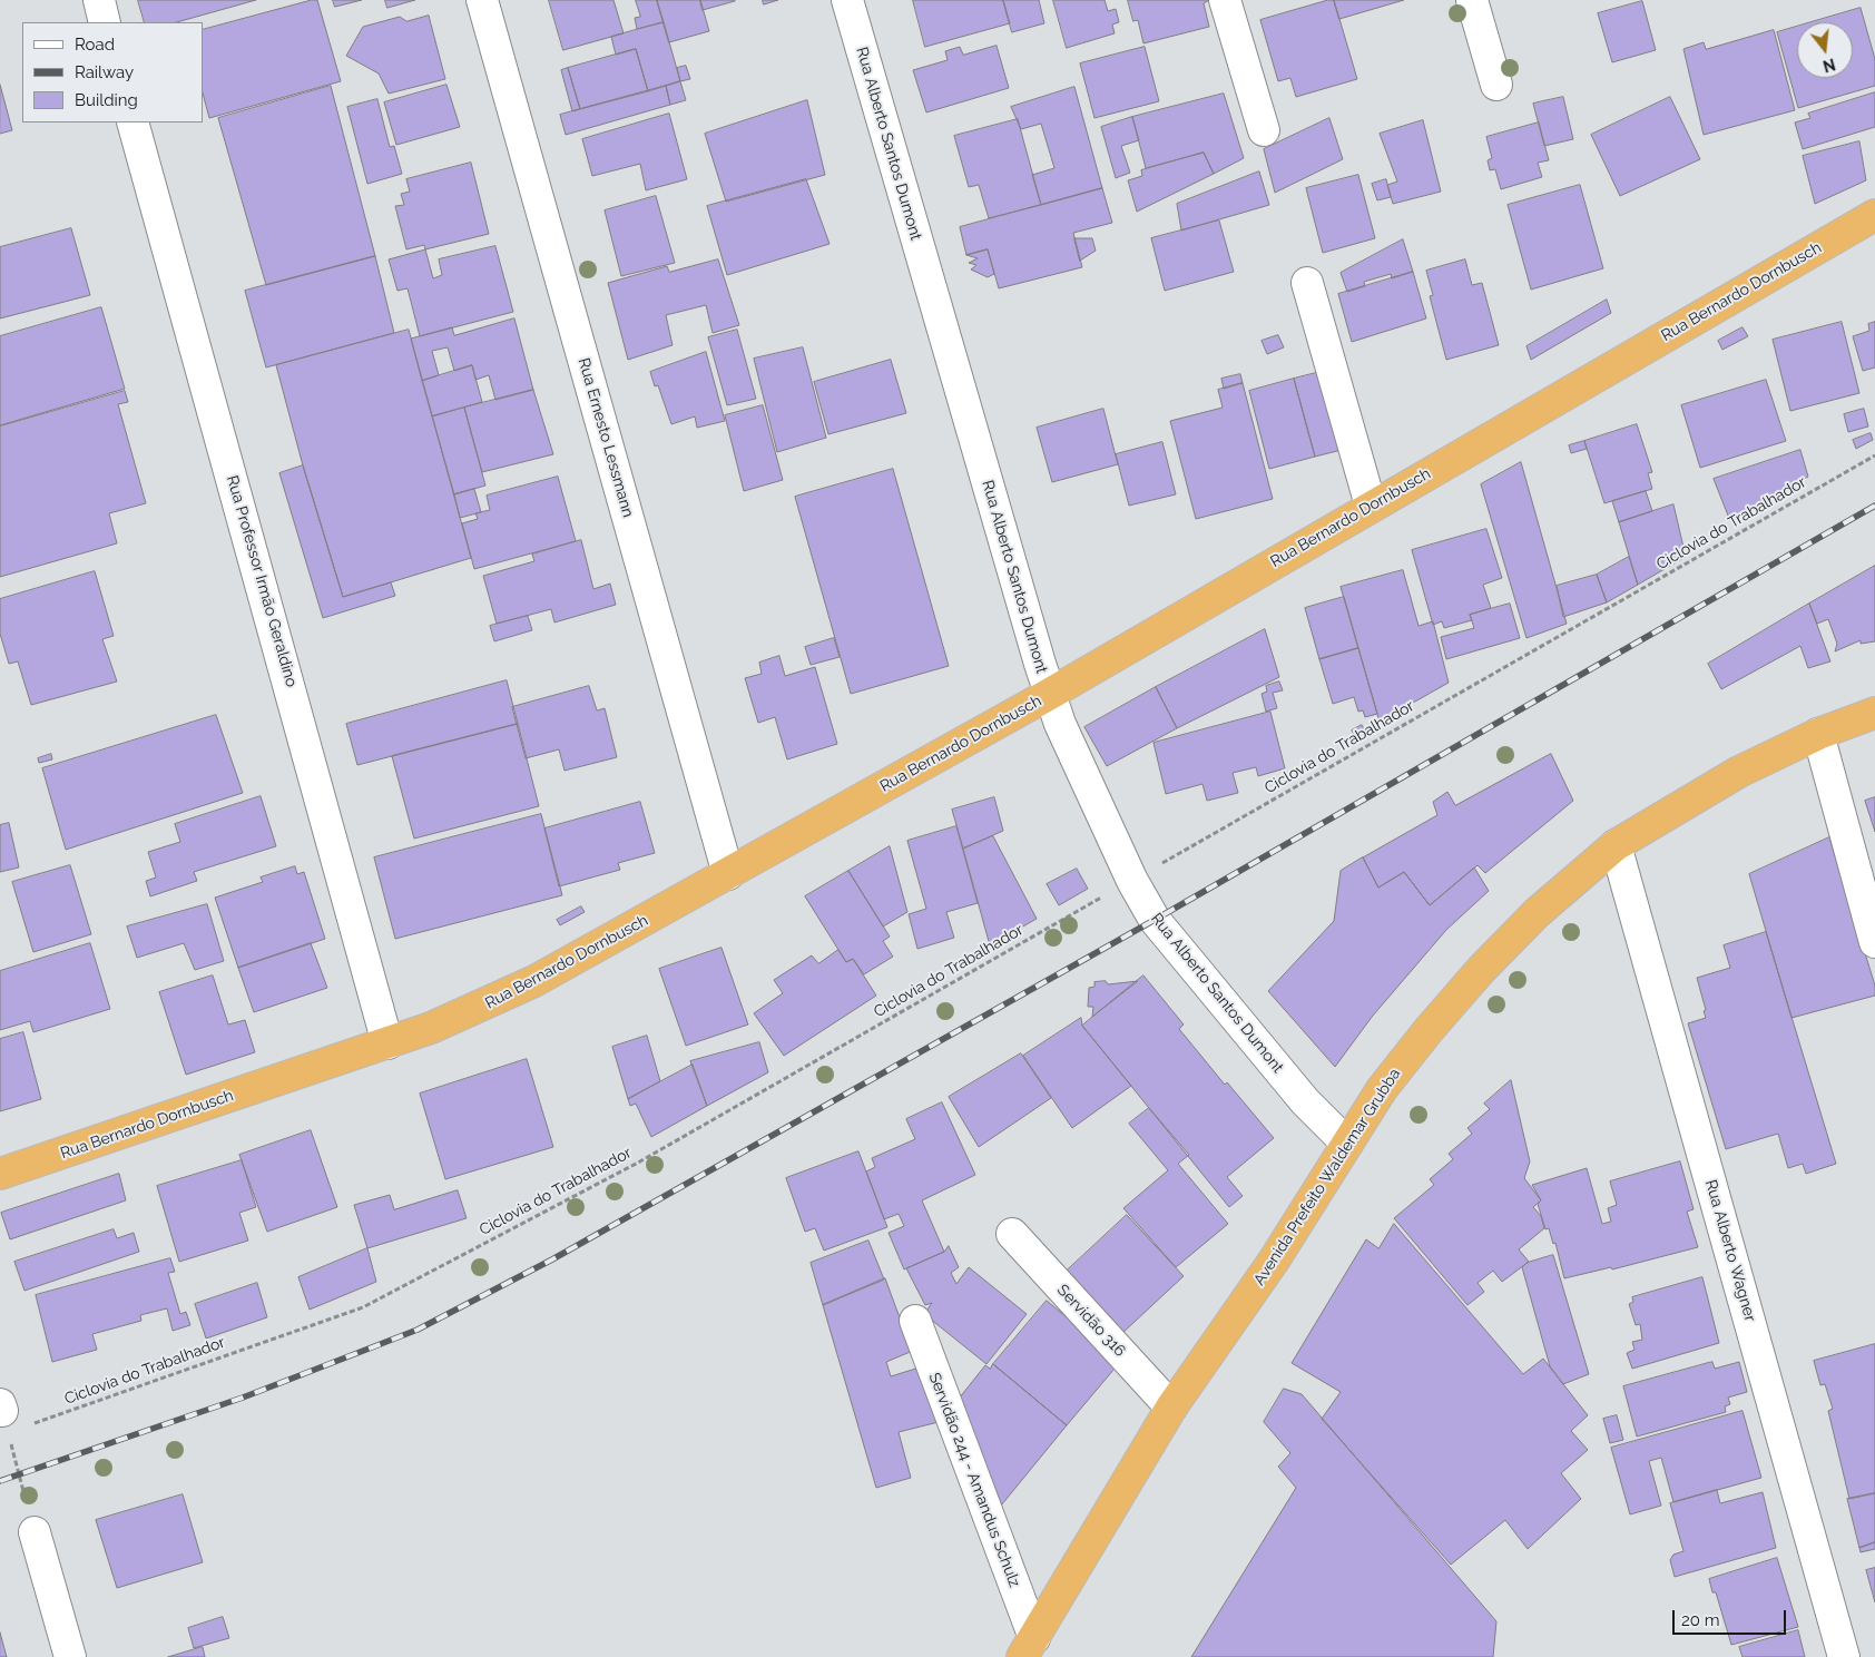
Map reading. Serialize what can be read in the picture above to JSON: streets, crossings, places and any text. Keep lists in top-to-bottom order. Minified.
{"streets":{"highway":["Rua Bernardo Dornbusch","Avenida Prefeito Waldemar Grubba"],"street":["Rua Alberto Santos Dumont","Rua Ernesto Lessmann","Rua Professor Irmão Geraldino","Rua Alberto Wagner","Servidão 316","Servidão 244 - Amandus Schulz"],"path":["Ciclovia do Trabalhador"]},"crossings":[["Rua Alberto Santos Dumont","Rua Bernardo Dornbusch"],["Rua Alberto Santos Dumont","Ciclovia do Trabalhador"],["Rua Alberto Santos Dumont","Avenida Prefeito Waldemar Grubba"],["Rua Bernardo Dornbusch","Rua Ernesto Lessmann"],["Rua Bernardo Dornbusch","Rua Professor Irmão Geraldino"],["Avenida Prefeito Waldemar Grubba","Rua Alberto Wagner"],["Avenida Prefeito Waldemar Grubba","Servidão 316"],["Avenida Prefeito Waldemar Grubba","Servidão 244 - Amandus Schulz"]],"legend":["Road","Railway","Building"],"scale_bar":"20 m","north":"bottom"}
